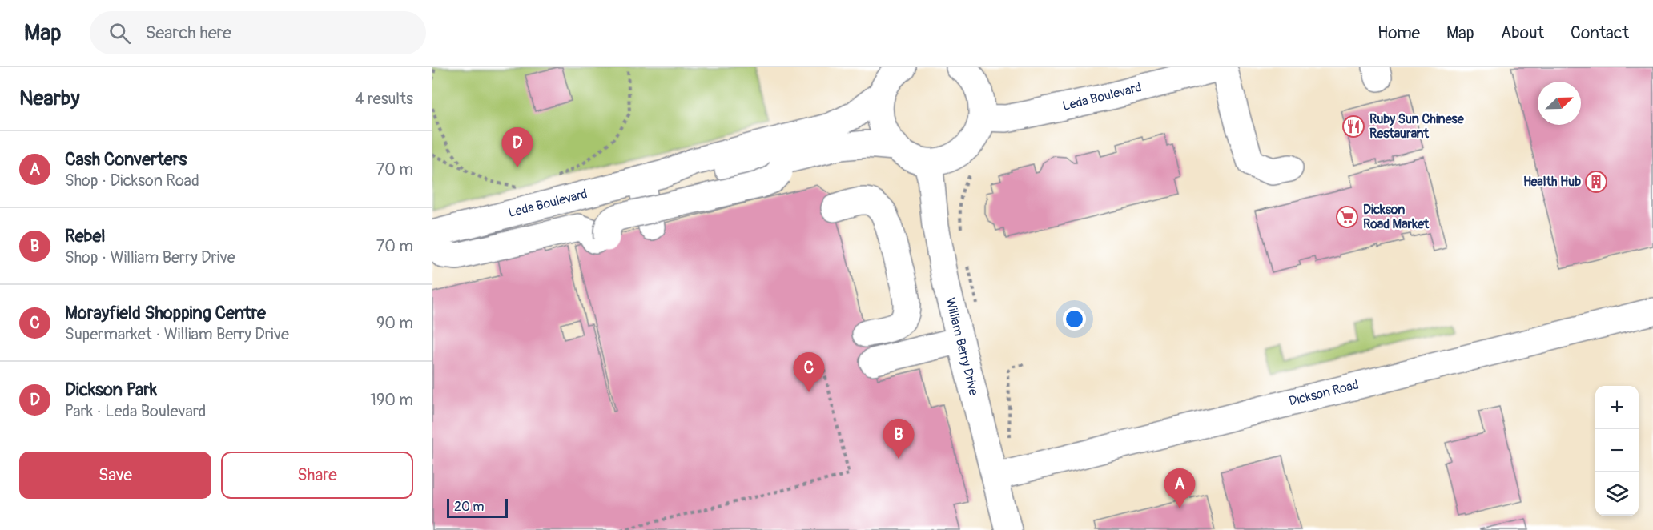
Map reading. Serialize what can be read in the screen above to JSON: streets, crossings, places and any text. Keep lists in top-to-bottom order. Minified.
{"streets":{"street":["Leda Boulevard","William Berry Drive","Dickson Road"]},"crossings":[["William Berry Drive","Dickson Road"]],"places":{"restaurant":["Ruby Sun Chinese Restaurant"],"building":["Health Hub"],"supermarket":["Dickson Road Market"]},"scale_bar":"20 m","north":"top right","page":{"header":"Map","search":"Search here","nav":["Home","Map","About","Contact"],"heading":["Nearby","4 results"],"pins":["D","C","B","A"],"list":[{"mark":"A","name":"Cash Converters","note":"Shop · Dickson Road","value":"70 m"},{"mark":"B","name":"Rebel","note":"Shop · William Berry Drive","value":"70 m"},{"mark":"C","name":"Morayfield Shopping Centre","note":"Supermarket · William Berry Drive","value":"90 m"},{"mark":"D","name":"Dickson Park","note":"Park · Leda Boulevard","value":"190 m"}],"map_buttons":["+","−"],"buttons":["Save","Share"],"scale":"20 m"}}
